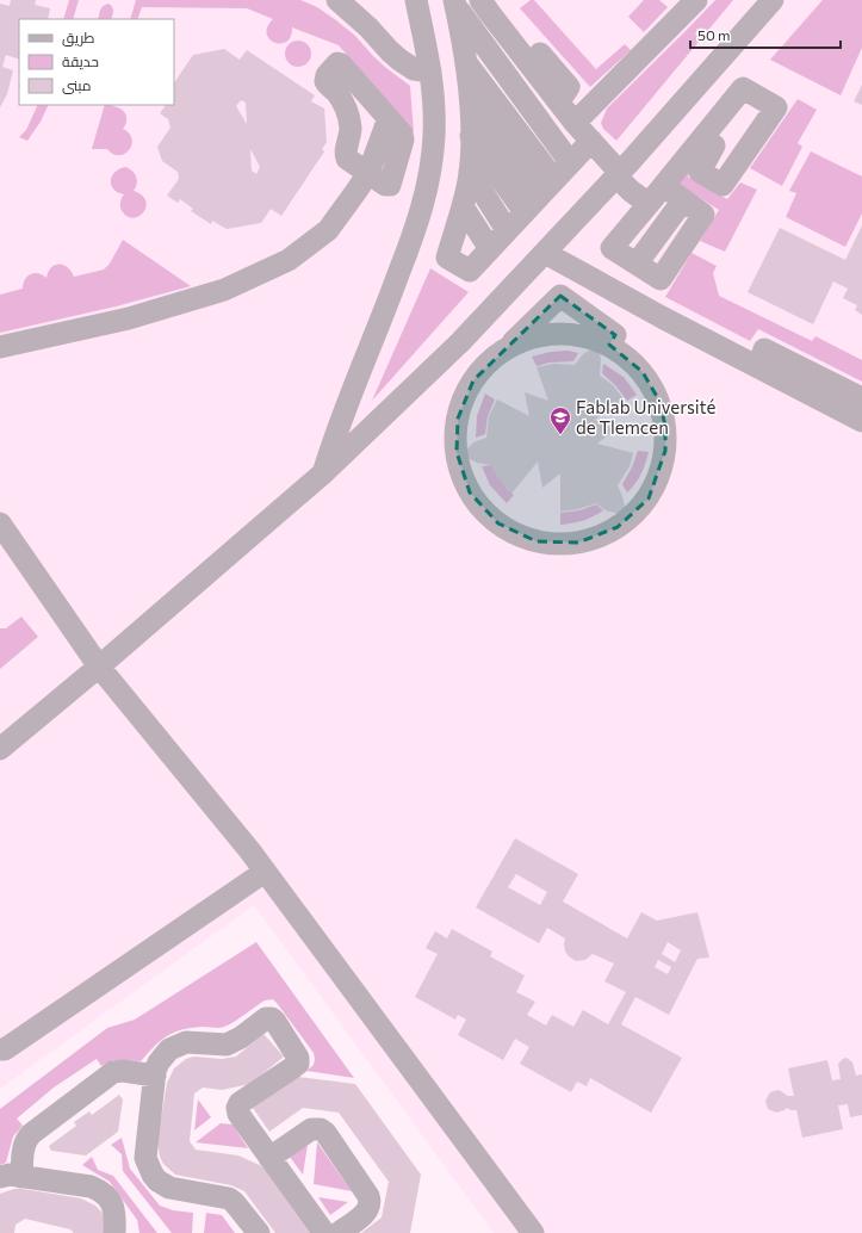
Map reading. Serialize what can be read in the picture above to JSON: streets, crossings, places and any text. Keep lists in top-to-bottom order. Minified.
{"places":{"school or university":["Fablab Université de Tlemcen"]},"legend":["طريق","حديقة","مبنى"],"scale_bar":"50 m"}
